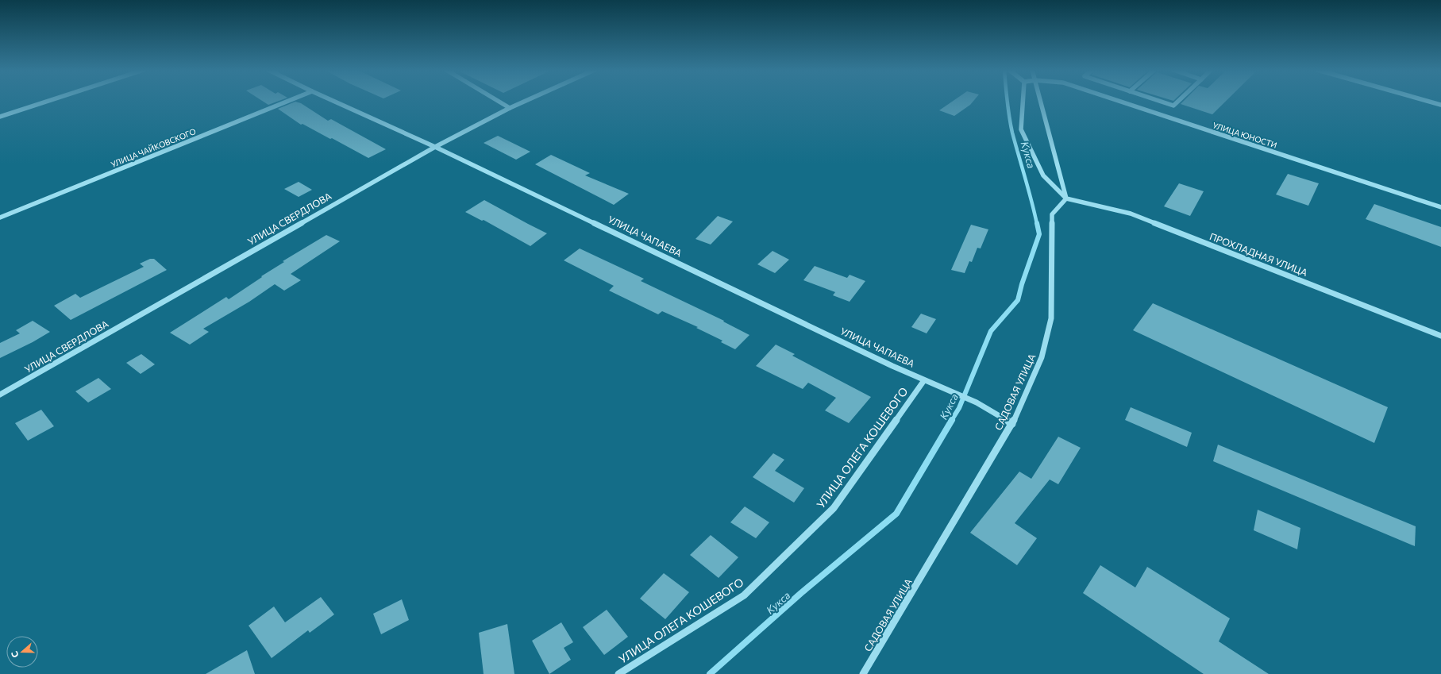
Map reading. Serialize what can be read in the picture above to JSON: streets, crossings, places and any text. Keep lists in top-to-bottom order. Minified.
{"streets":{"street":["УЛИЦА ЮНОСТИ","УЛИЦА ЧАЙКОВСКОГО","УЛИЦА СВЕРДЛОВА","УЛИЦА ЧАПАЕВА","ПРОХЛАДНАЯ УЛИЦА","САДОВАЯ УЛИЦА","УЛИЦА ОЛЕГА КОШЕВОГО"]},"crossings":[["УЛИЦА СВЕРДЛОВА","УЛИЦА ЧАПАЕВА"],["УЛИЦА ЧАПАЕВА","САДОВАЯ УЛИЦА"],["УЛИЦА ЧАПАЕВА","УЛИЦА ОЛЕГА КОШЕВОГО"],["ПРОХЛАДНАЯ УЛИЦА","САДОВАЯ УЛИЦА"]],"water":["Кукса"],"north":"left"}
